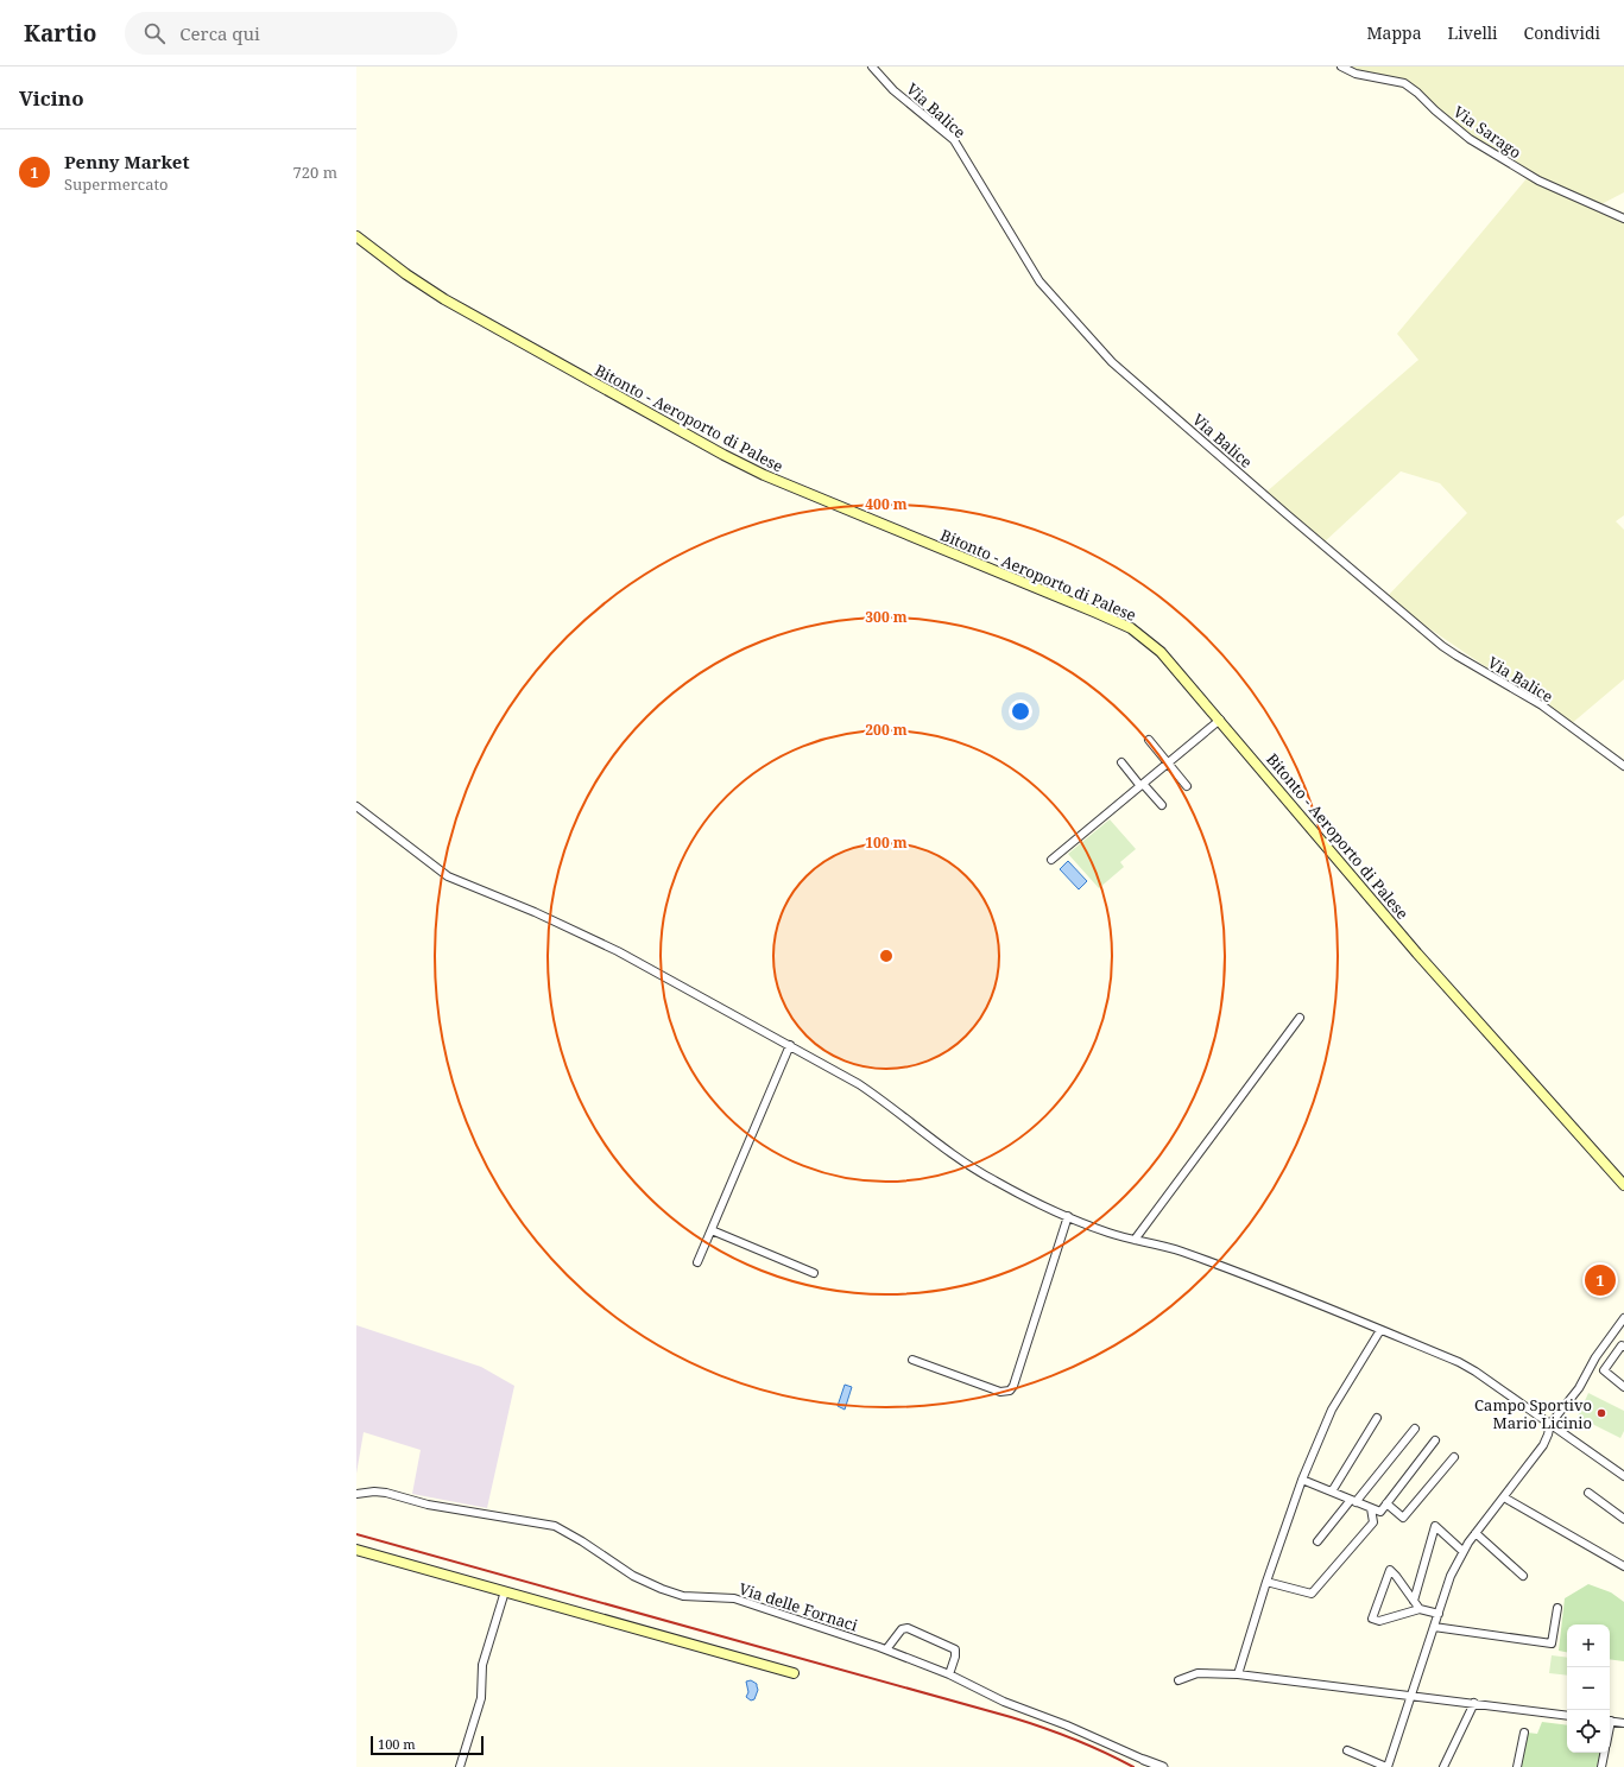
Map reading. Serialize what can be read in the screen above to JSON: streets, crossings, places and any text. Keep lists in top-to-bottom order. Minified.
{"streets":{"main road":["Bitonto - Aeroporto di Palese"],"street":["Via Balice","Via Sarago","Via delle Fornaci"]},"places":["Campo Sportivo Mario Licinio"],"scale_bar":"100 m","page":{"header":"Kartio","search":"Cerca qui","nav":["Mappa","Livelli","Condividi"],"heading":"Vicino","list":[{"mark":"1","name":"Penny Market","note":"Supermercato","value":"720 m"}],"pins":"1","map_buttons":["+","−"],"scale":"100 m"},"rings":["400 m","300 m","200 m","100 m"]}
